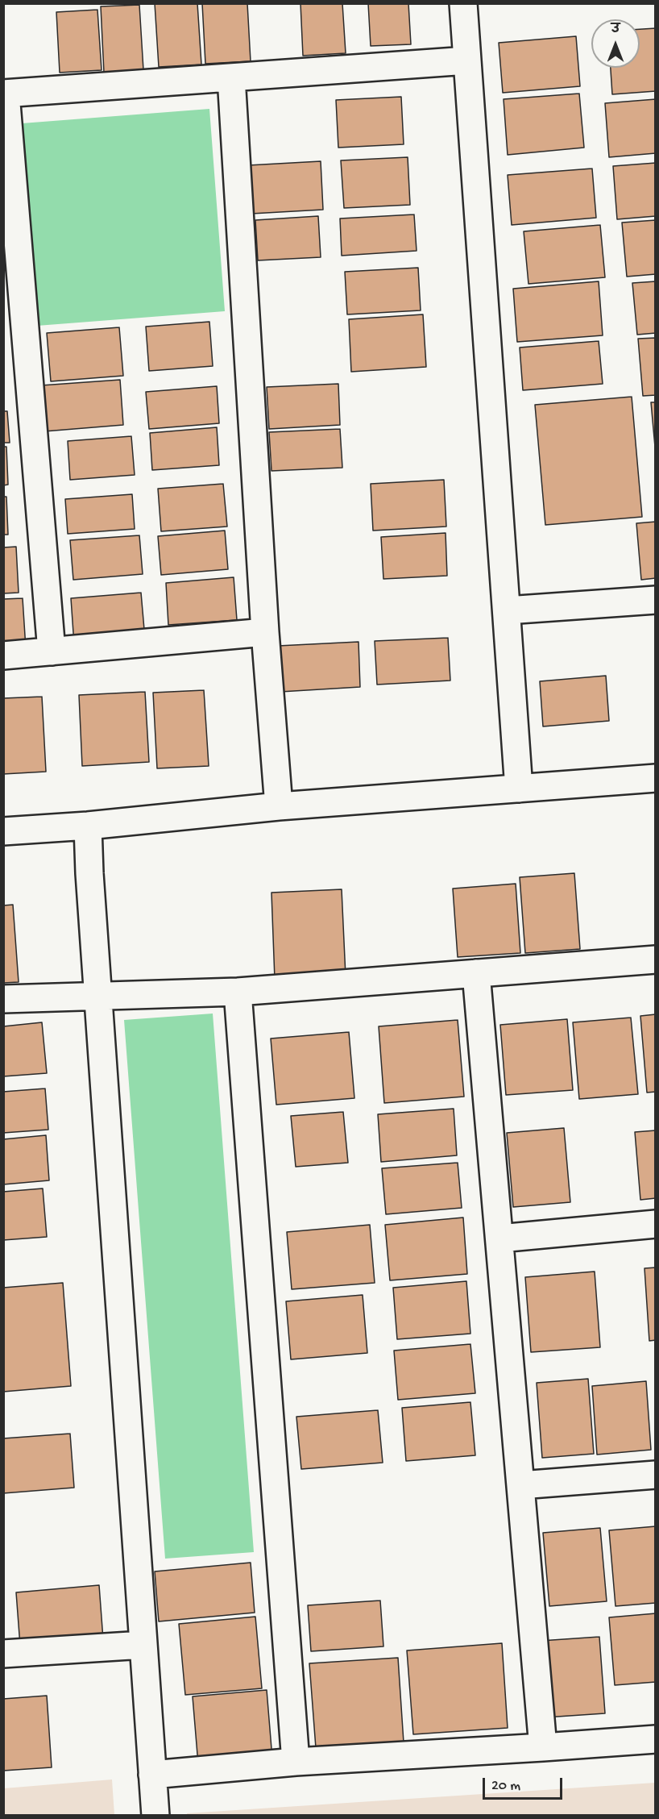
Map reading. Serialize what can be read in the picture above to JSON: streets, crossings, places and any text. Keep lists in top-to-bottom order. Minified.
{"scale_bar":"20 m","north":"top"}
